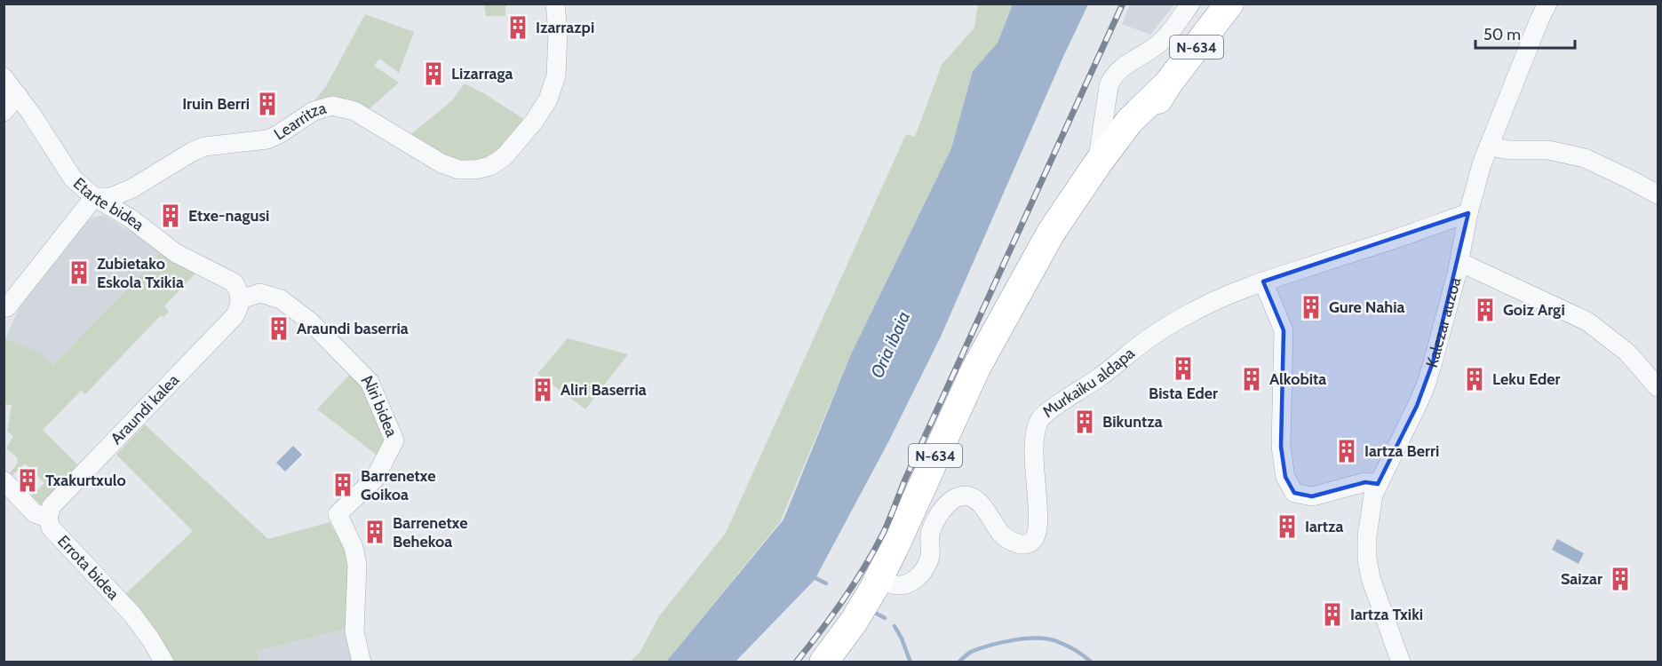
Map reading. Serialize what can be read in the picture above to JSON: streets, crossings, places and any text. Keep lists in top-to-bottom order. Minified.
{"streets":{"highway":["N-634"],"street":["Learritza","Etarte bidea","Kalezar auzoa","Murkaiku aldapa","Aliri bidea","Araundi kalea","Errota bidea"]},"crossings":[["N-634","Murkaiku aldapa"],["Learritza","Etarte bidea"],["Etarte bidea","Aliri bidea"],["Etarte bidea","Araundi kalea"],["Kalezar auzoa","Murkaiku aldapa"],["Aliri bidea","Araundi kalea"],["Araundi kalea","Errota bidea"]],"water":["Oria ibaia"],"places":{"building":["Izarrazpi","Lizarraga","Iruin Berri","Etxe-nagusi","Zubietako Eskola Txikia","Gure Nahia","Goiz Argi","Araundi baserria","Bista Eder","Alkobita","Leku Eder","Aliri Baserria","Bikuntza","Iartza Berri","Txakurtxulo","Barrenetxe Goikoa","Iartza","Barrenetxe Behekoa","Saizar","Iartza Txiki"]},"scale_bar":"50 m"}
